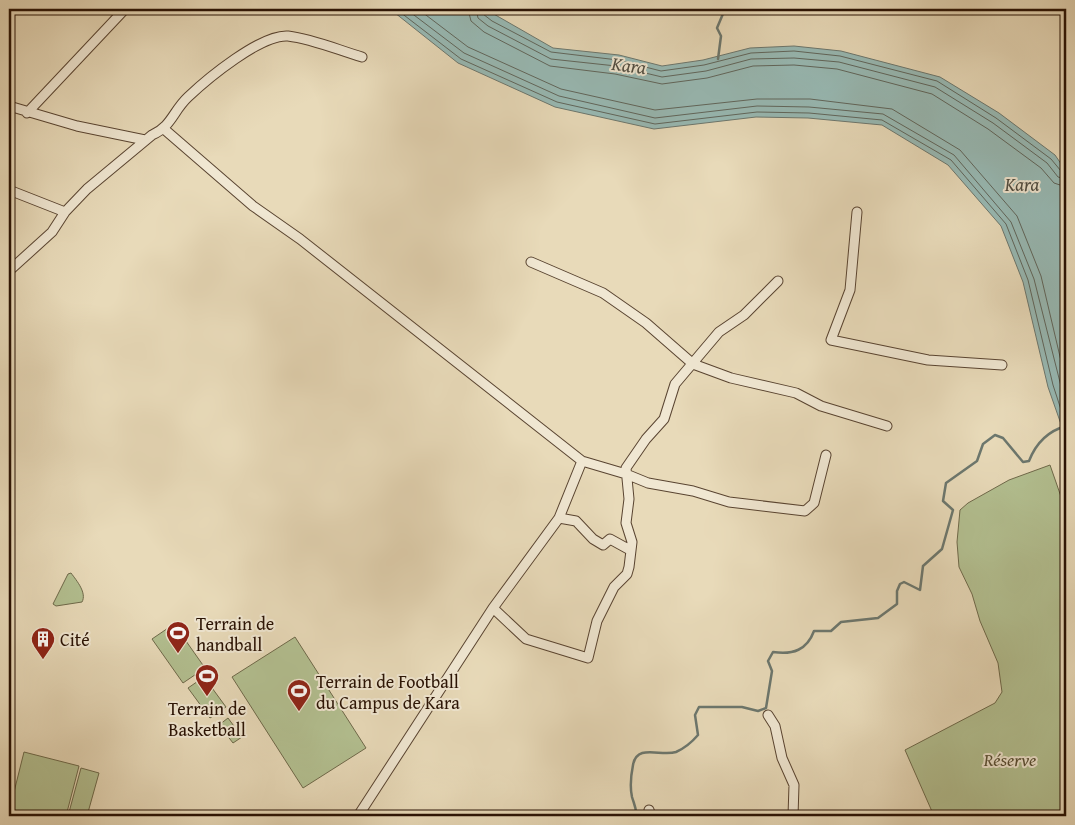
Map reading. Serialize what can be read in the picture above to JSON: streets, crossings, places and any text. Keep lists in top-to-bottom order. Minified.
{"water":["Kara"],"parks":["Réserve"],"places":{"sports":["Terrain de handball","Terrain de Basketball","Terrain de Football du Campus de Kara"],"building":["Cité"]}}
